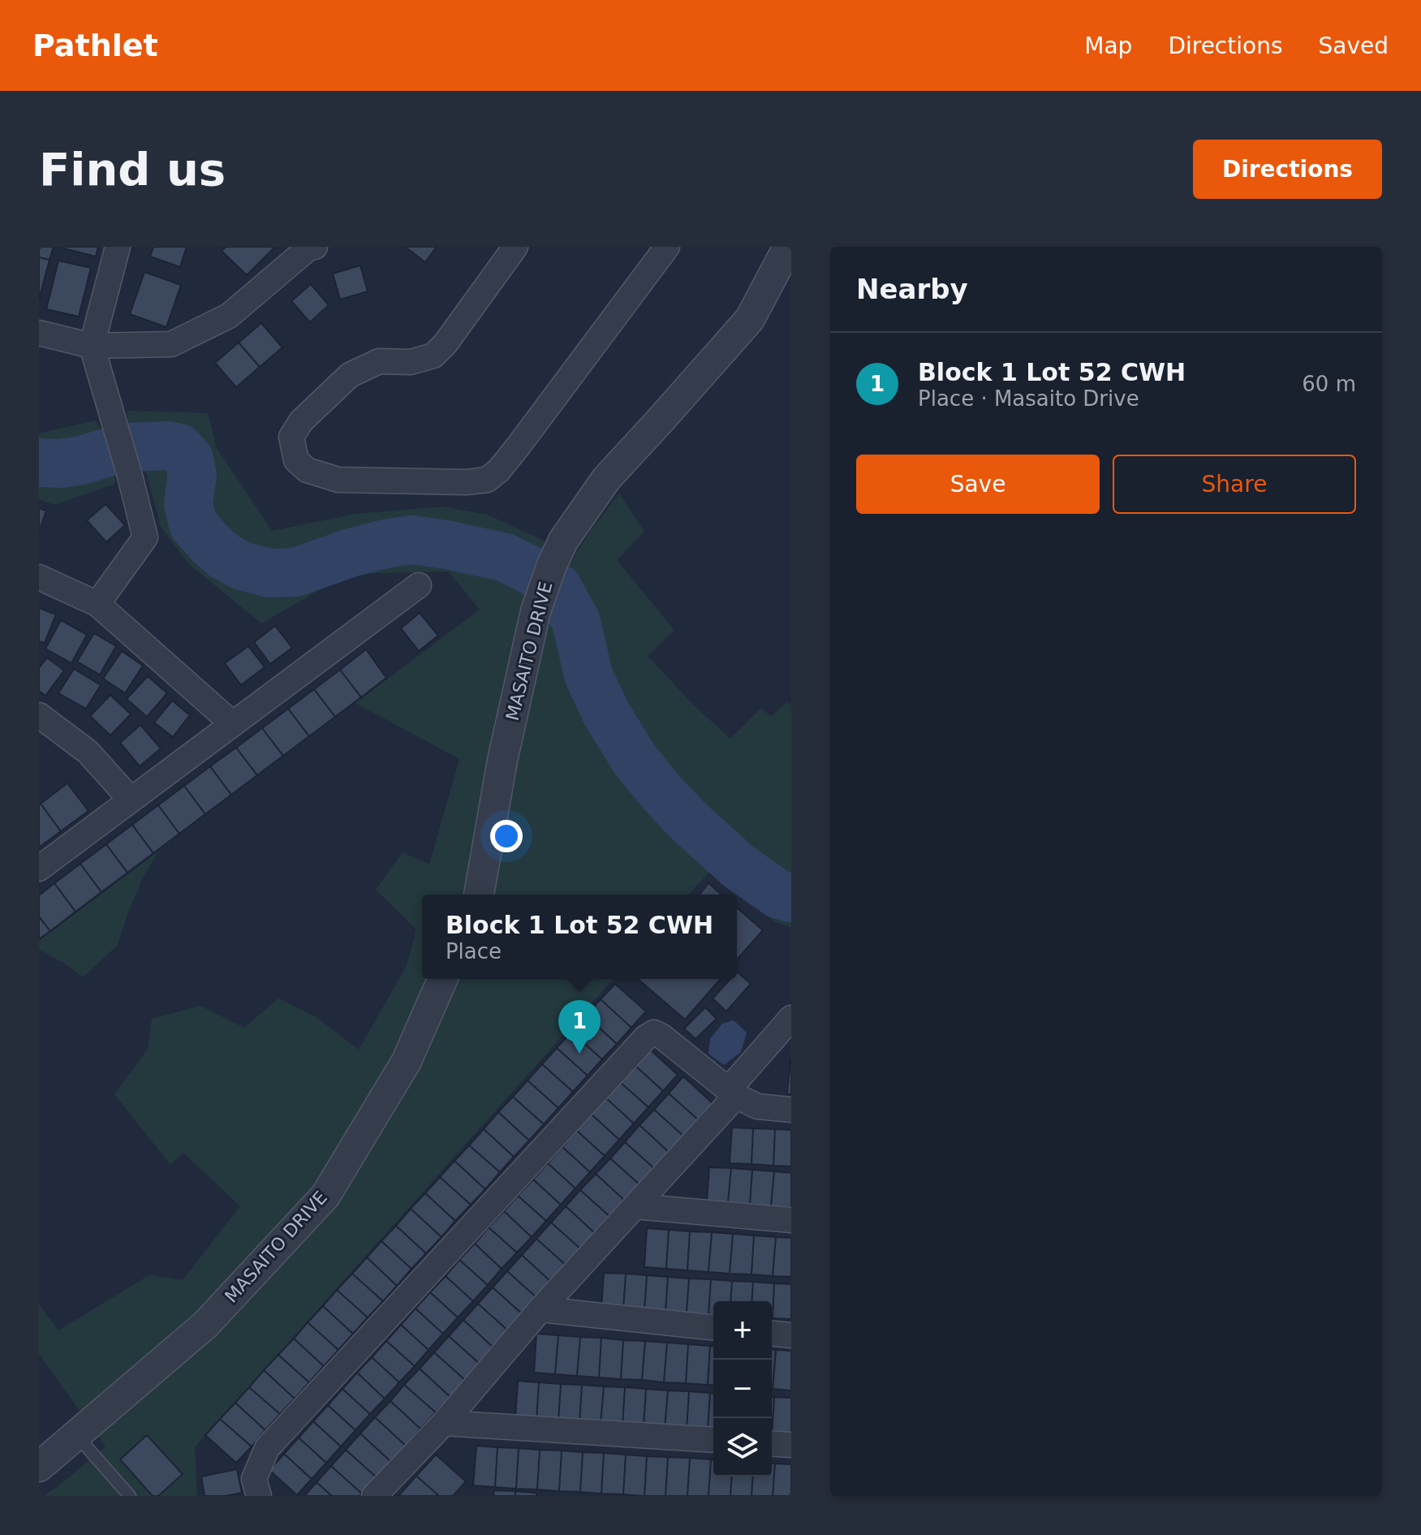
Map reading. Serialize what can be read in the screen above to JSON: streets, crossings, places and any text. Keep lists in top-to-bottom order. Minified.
{"streets":{"street":["MASAITO DRIVE"]},"page":{"header":"Pathlet","nav":["Map","Directions","Saved"],"buttons":["Directions",["Save","Share"]],"title":"Find us","heading":"Nearby","list":[{"mark":"1","name":"Block 1 Lot 52 CWH","note":"Place · Masaito Drive","value":"60 m"}],"popup":["Block 1 Lot 52 CWH","Place"],"pins":"1","map_buttons":["+","−"]}}
